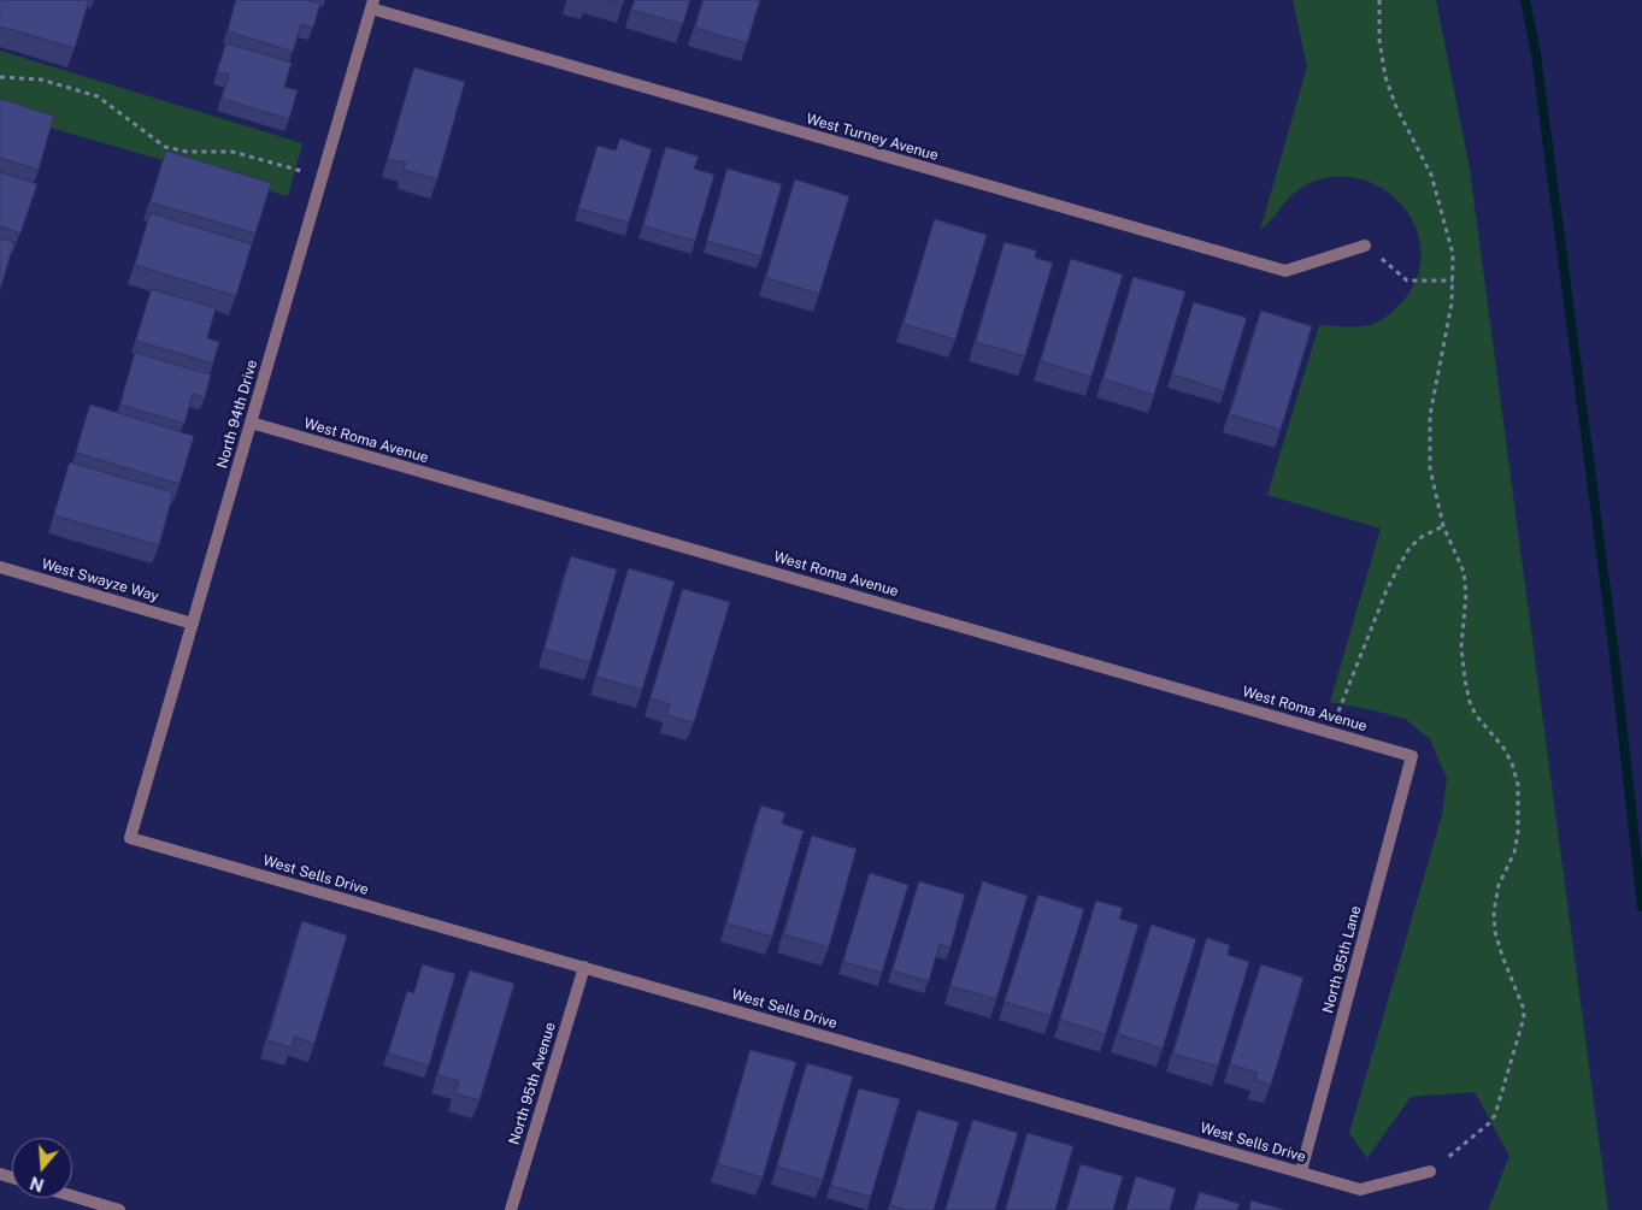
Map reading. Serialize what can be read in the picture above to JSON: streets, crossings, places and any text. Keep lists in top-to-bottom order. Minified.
{"streets":{"street":["West Turney Avenue","North 94th Drive","West Roma Avenue","West Swayze Way","West Sells Drive","North 95th Lane","North 95th Avenue"]},"crossings":[["West Turney Avenue","North 94th Drive"],["North 94th Drive","West Roma Avenue"],["North 94th Drive","West Swayze Way"],["North 94th Drive","West Sells Drive"],["West Roma Avenue","North 95th Lane"],["West Sells Drive","North 95th Lane"],["West Sells Drive","North 95th Avenue"]],"north":"bottom"}
